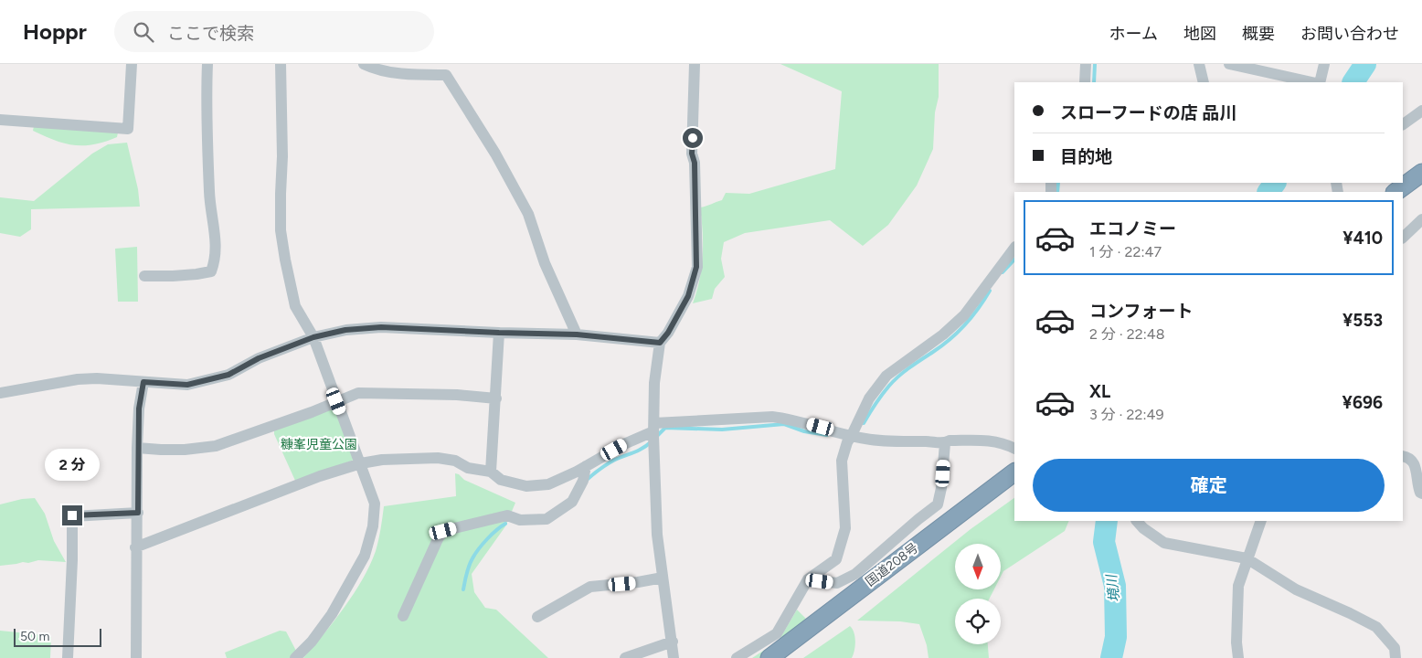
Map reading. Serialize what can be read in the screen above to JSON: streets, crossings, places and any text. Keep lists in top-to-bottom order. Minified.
{"streets":{"highway":["国道208号"]},"water":["境川"],"parks":["糠峯児童公園"],"scale_bar":"50 m","north":"bottom","page":{"header":"Hoppr","search":"ここで検索","nav":["ホーム","地図","概要","お問い合わせ"],"banner":["スローフードの店 品川","目的地"],"list":[{"name":"エコノミー","note":"1 分 · 22:47","value":"¥410"},{"name":"コンフォート","note":"2 分 · 22:48","value":"¥553"},{"name":"XL","note":"3 分 · 22:49","value":"¥696"}],"bubble":"2 分","buttons":"確定","scale":"50 m"}}
